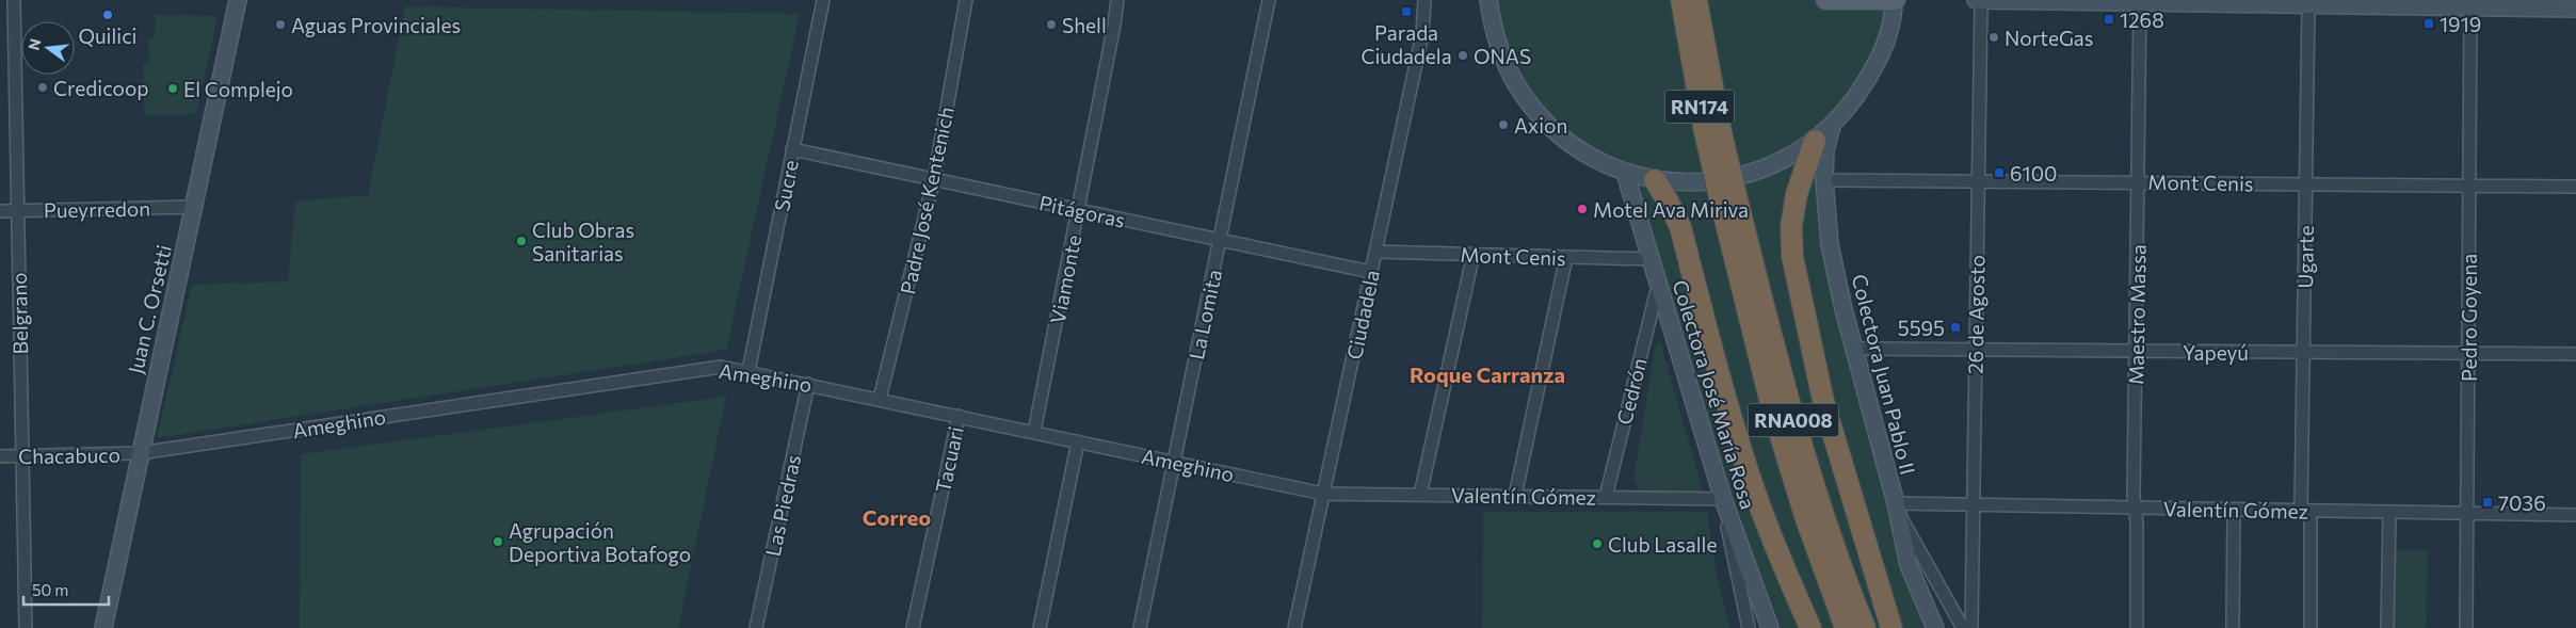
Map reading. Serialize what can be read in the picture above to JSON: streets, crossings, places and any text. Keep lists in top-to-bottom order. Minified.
{"streets":{"highway":["RN174","RNA008"],"main road":["Juan C. Orsetti","Colectora Juan Pablo II","Colectora José María Rosa"],"street":["Mont Cenis","Sucre","Padre José Kentenich","Pueyrredon","Pitágoras","Ugarte","Viamonte","Belgrano","La Lomita","Ciudadela","26 de Agosto","Maestro Massa","Pedro Goyena","Yapeyú","Ameghino","Cedrón","Chacabuco","Tacuari","Valentín Gómez","Las Piedras"]},"crossings":[["RN174","RNA008"],["Mont Cenis","Ugarte"],["Mont Cenis","Ciudadela"],["Mont Cenis","26 de Agosto"],["Mont Cenis","Maestro Massa"],["Mont Cenis","Pedro Goyena"],["Mont Cenis","Colectora Juan Pablo II"],["Mont Cenis","Colectora José María Rosa"],["Sucre","Pitágoras"],["Sucre","Ameghino"],["Padre José Kentenich","Pitágoras"],["Padre José Kentenich","Ameghino"],["Pueyrredon","Juan C. Orsetti"],["Pueyrredon","Belgrano"],["Pitágoras","Viamonte"],["Pitágoras","La Lomita"],["Pitágoras","Ciudadela"],["Ugarte","Yapeyú"],["Ugarte","Valentín Gómez"],["Viamonte","Ameghino"],["Juan C. Orsetti","Ameghino"],["Juan C. Orsetti","Chacabuco"],["Belgrano","Chacabuco"],["La Lomita","Ameghino"],["Ciudadela","Ameghino"],["Ciudadela","Valentín Gómez"],["26 de Agosto","Yapeyú"],["26 de Agosto","Valentín Gómez"],["Maestro Massa","Yapeyú"],["Maestro Massa","Valentín Gómez"],["Pedro Goyena","Yapeyú"],["Pedro Goyena","Valentín Gómez"],["Yapeyú","Colectora Juan Pablo II"],["Colectora Juan Pablo II","Valentín Gómez"],["Ameghino","Chacabuco"],["Ameghino","Tacuari"],["Ameghino","Valentín Gómez"],["Ameghino","Las Piedras"],["Cedrón","Colectora José María Rosa"],["Cedrón","Valentín Gómez"],["Colectora José María Rosa","Valentín Gómez"]],"districts":["Roque Carranza","Correo"],"places":{"transit":["Parada Ciudadela","1268","1919","6100","5595","7036"],"other":["Quilici","Aguas Provinciales","Shell","NorteGas","ONAS","Credicoop","El Complejo","Axion","Motel Ava Miriva","Club Obras Sanitarias","Agrupación Deportiva Botafogo","Club Lasalle"]},"scale_bar":"50 m","north":"left"}
